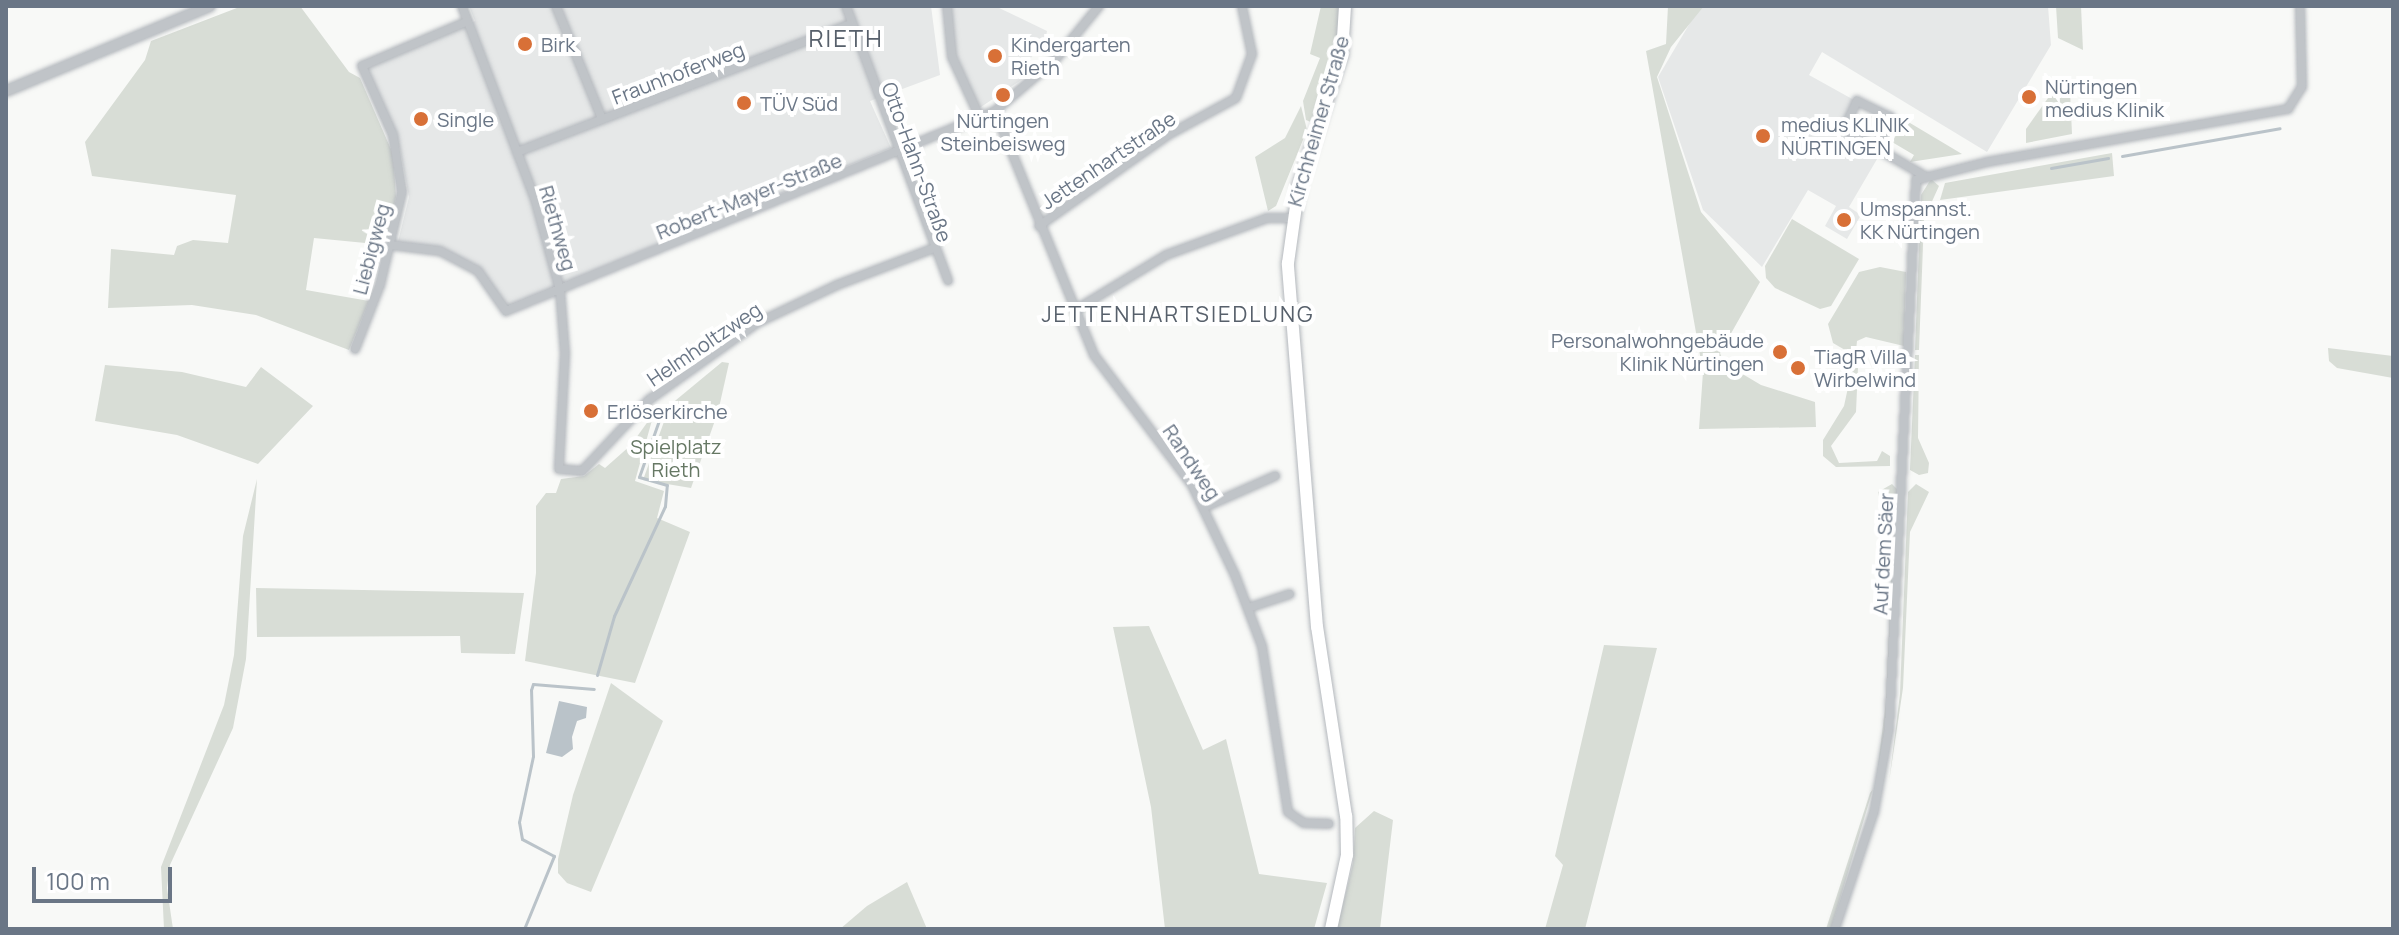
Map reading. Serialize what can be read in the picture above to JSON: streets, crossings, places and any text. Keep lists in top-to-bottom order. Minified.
{"streets":{"main road":["Kirchheimer Straße"],"street":["Fraunhoferweg","Jettenhartstraße","Otto-Hahn-Straße","Robert-Mayer-Straße","Riethweg","Liebigweg","Helmholtzweg","Randweg","Auf dem Säer"]},"crossings":[["Fraunhoferweg","Otto-Hahn-Straße"],["Fraunhoferweg","Riethweg"],["Jettenhartstraße","Randweg"],["Otto-Hahn-Straße","Robert-Mayer-Straße"],["Otto-Hahn-Straße","Helmholtzweg"],["Robert-Mayer-Straße","Riethweg"],["Robert-Mayer-Straße","Liebigweg"],["Robert-Mayer-Straße","Randweg"],["Riethweg","Liebigweg"],["Riethweg","Helmholtzweg"]],"districts":["RIETH","JETTENHARTSIEDLUNG"],"parks":["Spielplatz Rieth"],"places":["Birk","Kindergarten Rieth","Nürtingen Steinbeisweg","Nürtingen medius Klinik","TÜV Süd","Single","medius KLINIK NÜRTINGEN","Umspannst. KK Nürtingen","Personalwohngebäude Klinik Nürtingen","TiagR Villa Wirbelwind","Erlöserkirche"],"scale_bar":"100 m"}
